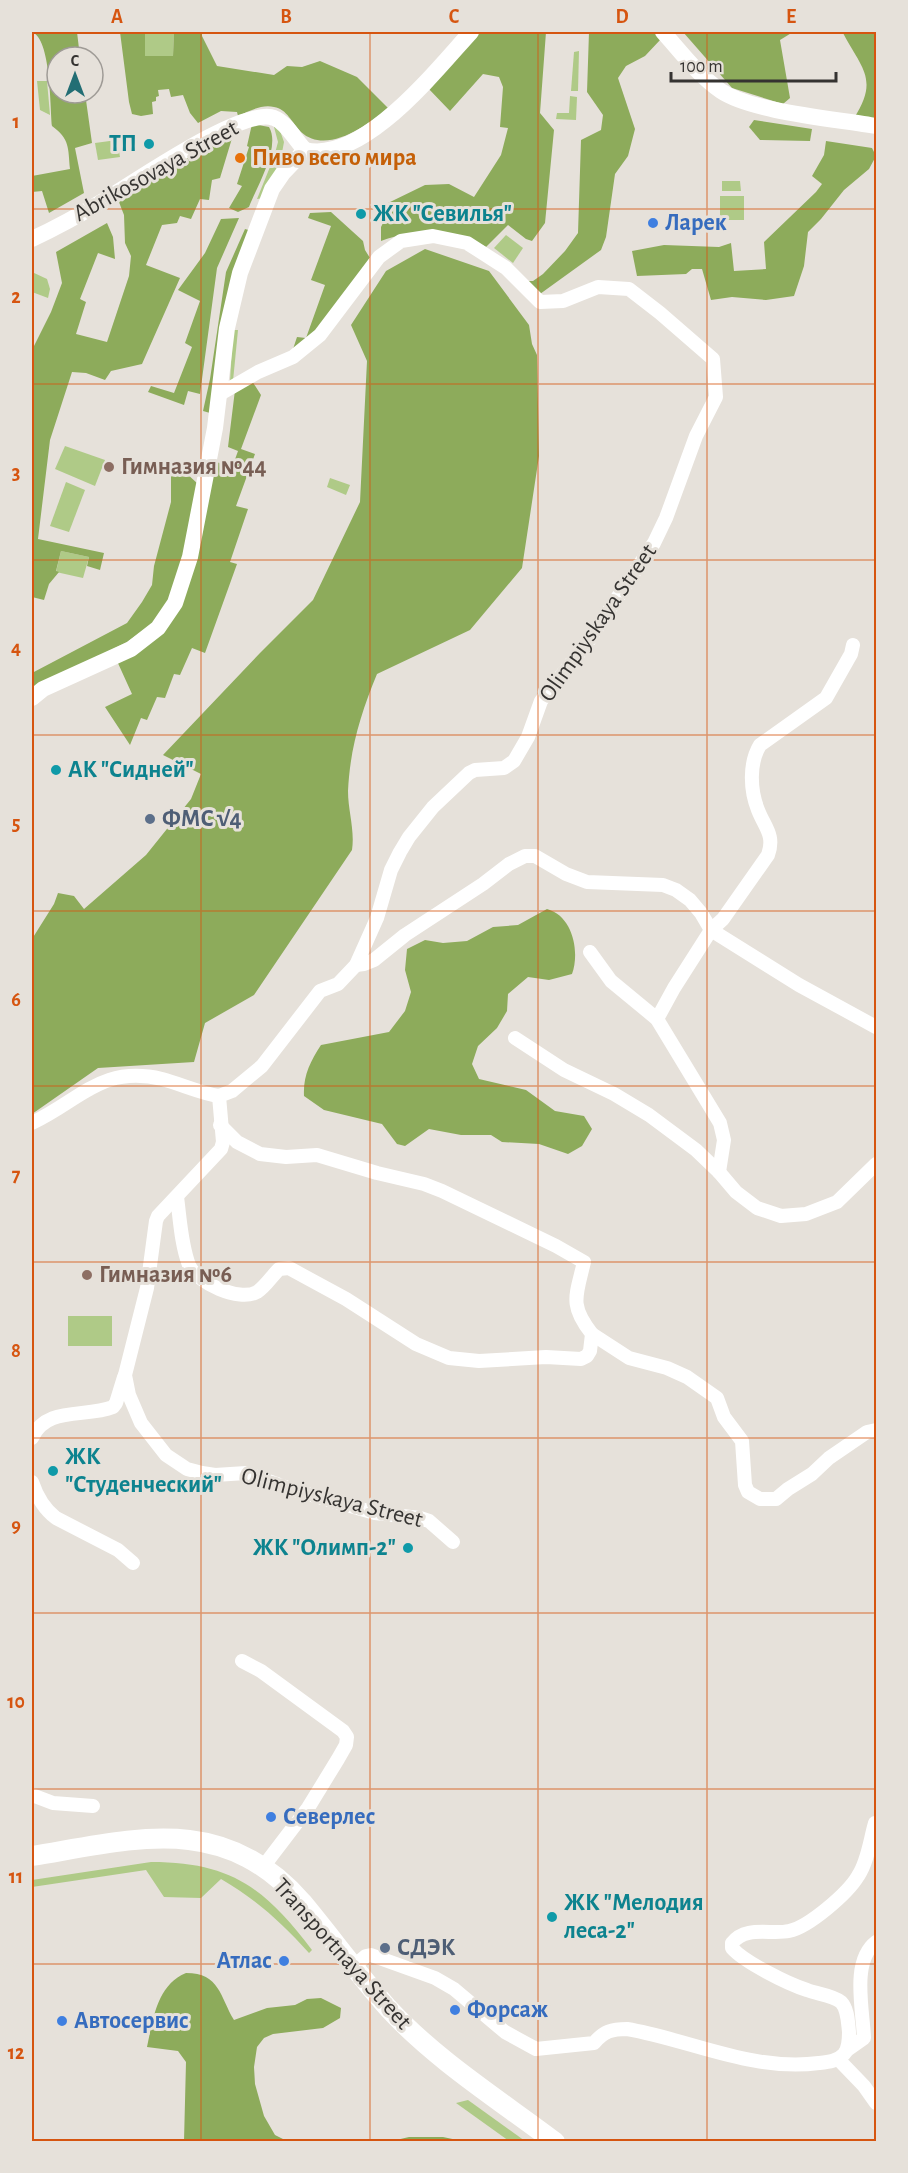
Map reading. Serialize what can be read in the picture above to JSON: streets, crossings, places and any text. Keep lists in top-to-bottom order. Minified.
{"streets":{"main road":["Transportnaya Street"],"street":["Abrikosovaya Street","Olimpiyskaya Street"]},"places":["ТП","Пиво всего мира","ЖК \"Севилья\"","Ларек","Гимназия №44","АК \"Сидней\"","ФМС √4","Гимназия №6","ЖК \"Студенческий\"","ЖК \"Олимп-2\"","Северлес","ЖК \"Мелодия леса-2\"","СДЭК","Атлас","Форсаж","Автосервис"],"scale_bar":"100 m","north":"top","grid":{"columns":["A","B","C","D","E"],"rows":["1","2","3","4","5","6","7","8","9","10","11","12"]}}
